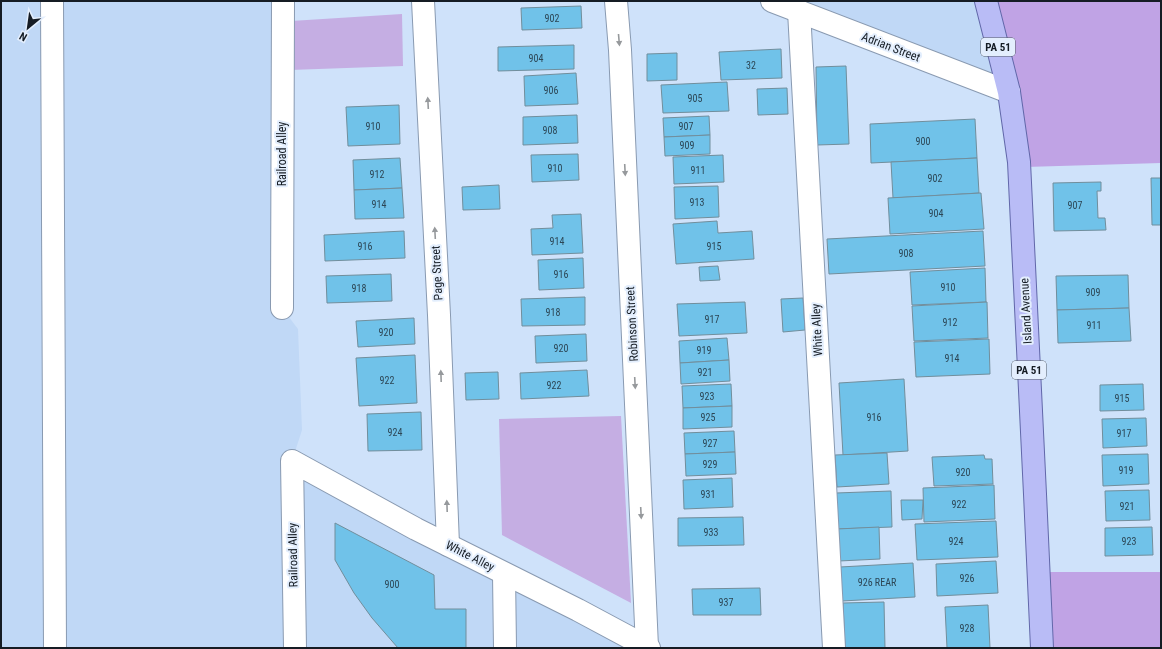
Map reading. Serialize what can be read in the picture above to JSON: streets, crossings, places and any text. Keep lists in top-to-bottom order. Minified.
{"streets":{"main road":["PA 51","Island Avenue"],"street":["Adrian Street","Railroad Alley","Page Street","Robinson Street","White Alley"]},"crossings":[["Adrian Street","Island Avenue"],["Adrian Street","White Alley"],["Railroad Alley","White Alley"],["Page Street","White Alley"],["Robinson Street","White Alley"]],"one_way":["Page Street","Robinson Street"],"house_numbers":["902","904","32","906","905","910","907","908","900","909","910","911","912","902","913","914","907","904","914","916","915","908","916","910","918","909","918","917","912","911","920","920","919","914","921","922","922","923","915","925","916","924","917","927","929","919","920","931","922","921","933","924","923","926","926 REAR","900","937","928"],"north":"bottom left"}
